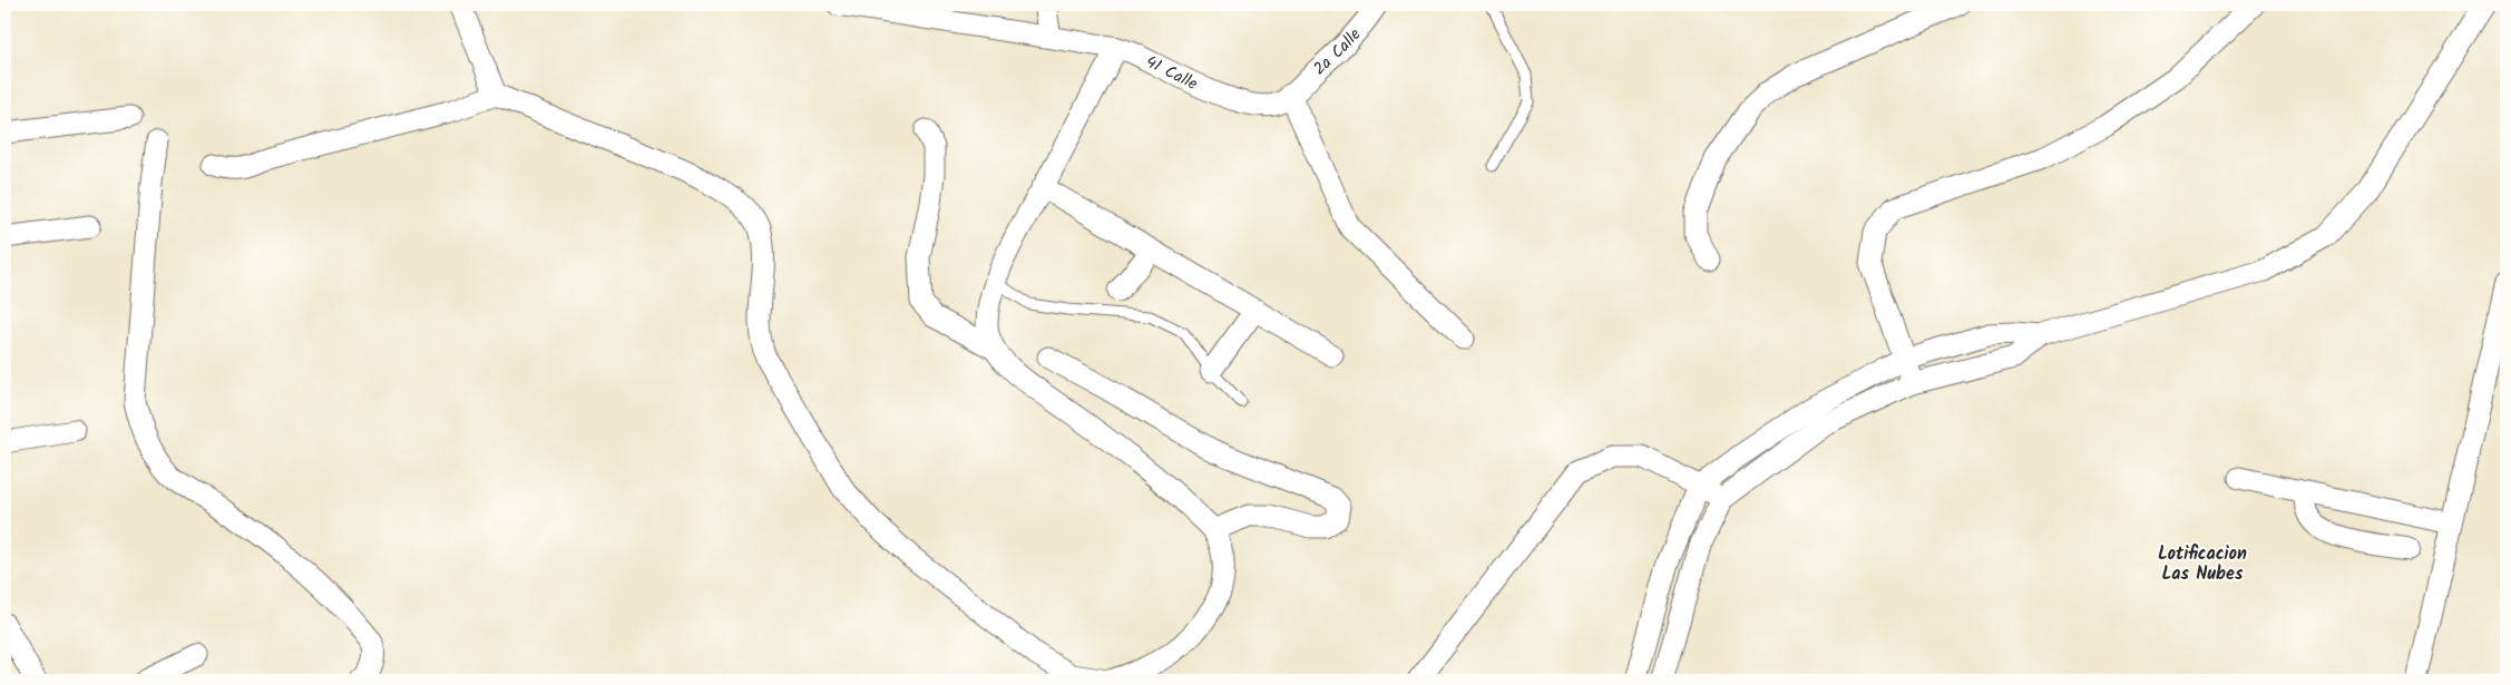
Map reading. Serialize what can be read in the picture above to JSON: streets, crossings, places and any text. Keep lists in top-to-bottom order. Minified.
{"streets":{"street":["2a Calle","41 Calle"]},"crossings":[["2a Calle","41 Calle"]],"districts":["Lotificacion Las Nubes"]}
